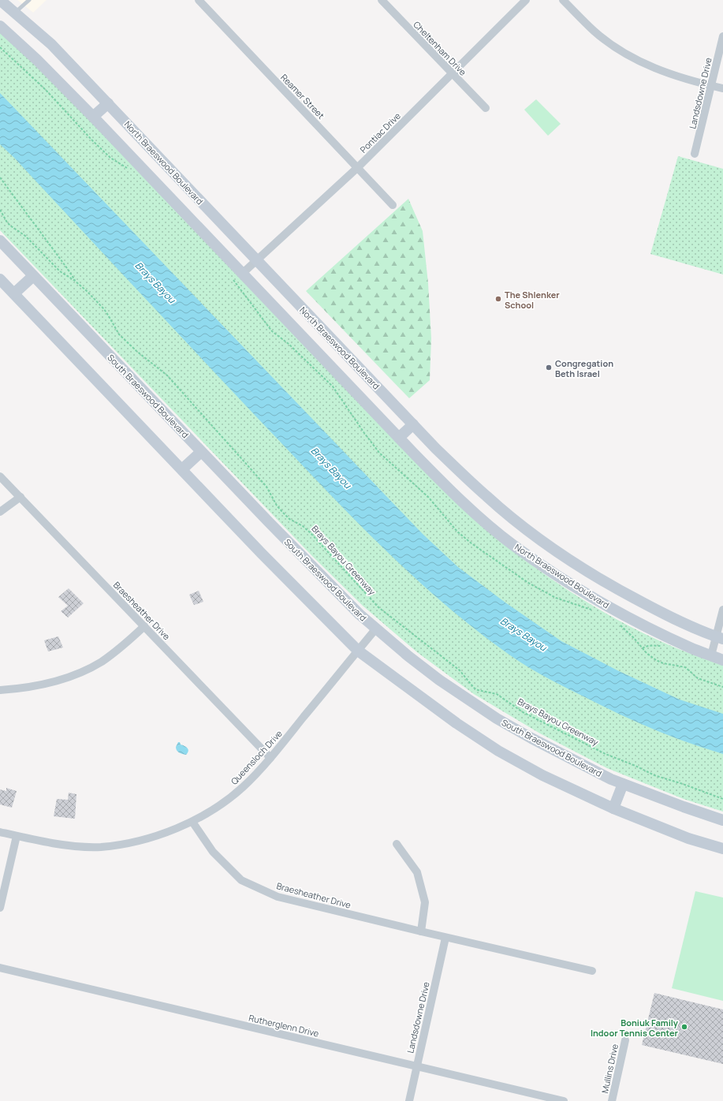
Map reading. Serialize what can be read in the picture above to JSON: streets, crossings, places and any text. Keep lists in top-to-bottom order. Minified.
{"streets":{"main road":["North Braeswood Boulevard","South Braeswood Boulevard"],"street":["Cheltenham Drive","Landsdowne Drive","Reamer Street","Pontiac Drive","Braesheather Drive","Queensloch Drive","Rutherglenn Drive","Mullins Drive"],"path":["Brays Bayou Greenway"]},"crossings":[["Cheltenham Drive","Pontiac Drive"],["Landsdowne Drive","Braesheather Drive"],["Landsdowne Drive","Rutherglenn Drive"],["Reamer Street","Pontiac Drive"],["Pontiac Drive","North Braeswood Boulevard"],["South Braeswood Boulevard","Queensloch Drive"],["Braesheather Drive","Queensloch Drive"]],"water":["Brays Bayou"],"places":["The Shlenker School","Congregation Beth Israel","Boniuk Family Indoor Tennis Center"]}
